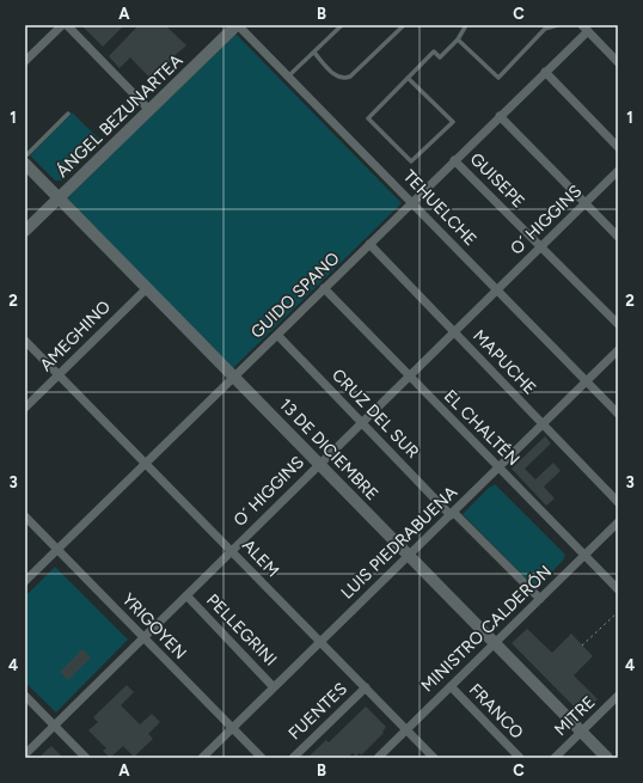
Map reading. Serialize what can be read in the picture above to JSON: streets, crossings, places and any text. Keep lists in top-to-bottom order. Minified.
{"streets":{"street":["ÁNGEL BEZUNARTEA","GUISEPE","TEHUELCHE","O´ HIGGINS","GUIDO SPANO","AMEGHINO","MAPUCHE","CRUZ DEL SUR","EL CHALTÉN","13 DE DICIEMBRE","LUIS PIEDRABUENA","ALEM","YRIGOYEN","MINISTRO CALDERÓN","PELLEGRINI","FUENTES","FRANCO","MITRE"]},"crossings":[["ÁNGEL BEZUNARTEA","TEHUELCHE"],["ÁNGEL BEZUNARTEA","13 DE DICIEMBRE"],["GUISEPE","O´ HIGGINS"],["GUISEPE","GUIDO SPANO"],["TEHUELCHE","O´ HIGGINS"],["TEHUELCHE","GUIDO SPANO"],["TEHUELCHE","LUIS PIEDRABUENA"],["O´ HIGGINS","MAPUCHE"],["O´ HIGGINS","CRUZ DEL SUR"],["O´ HIGGINS","EL CHALTÉN"],["O´ HIGGINS","13 DE DICIEMBRE"],["O´ HIGGINS","ALEM"],["O´ HIGGINS","YRIGOYEN"],["O´ HIGGINS","PELLEGRINI"],["GUIDO SPANO","MAPUCHE"],["GUIDO SPANO","CRUZ DEL SUR"],["GUIDO SPANO","EL CHALTÉN"],["GUIDO SPANO","13 DE DICIEMBRE"],["GUIDO SPANO","ALEM"],["GUIDO SPANO","YRIGOYEN"],["AMEGHINO","13 DE DICIEMBRE"],["AMEGHINO","ALEM"],["MAPUCHE","LUIS PIEDRABUENA"],["CRUZ DEL SUR","LUIS PIEDRABUENA"],["CRUZ DEL SUR","MINISTRO CALDERÓN"],["EL CHALTÉN","LUIS PIEDRABUENA"],["EL CHALTÉN","MINISTRO CALDERÓN"],["13 DE DICIEMBRE","LUIS PIEDRABUENA"],["13 DE DICIEMBRE","MINISTRO CALDERÓN"],["13 DE DICIEMBRE","MITRE"],["LUIS PIEDRABUENA","ALEM"],["LUIS PIEDRABUENA","YRIGOYEN"],["LUIS PIEDRABUENA","PELLEGRINI"],["ALEM","MINISTRO CALDERÓN"],["ALEM","FUENTES"],["MINISTRO CALDERÓN","FRANCO"]],"grid":{"columns":["A","B","C"],"rows":["1","2","3","4"]}}
